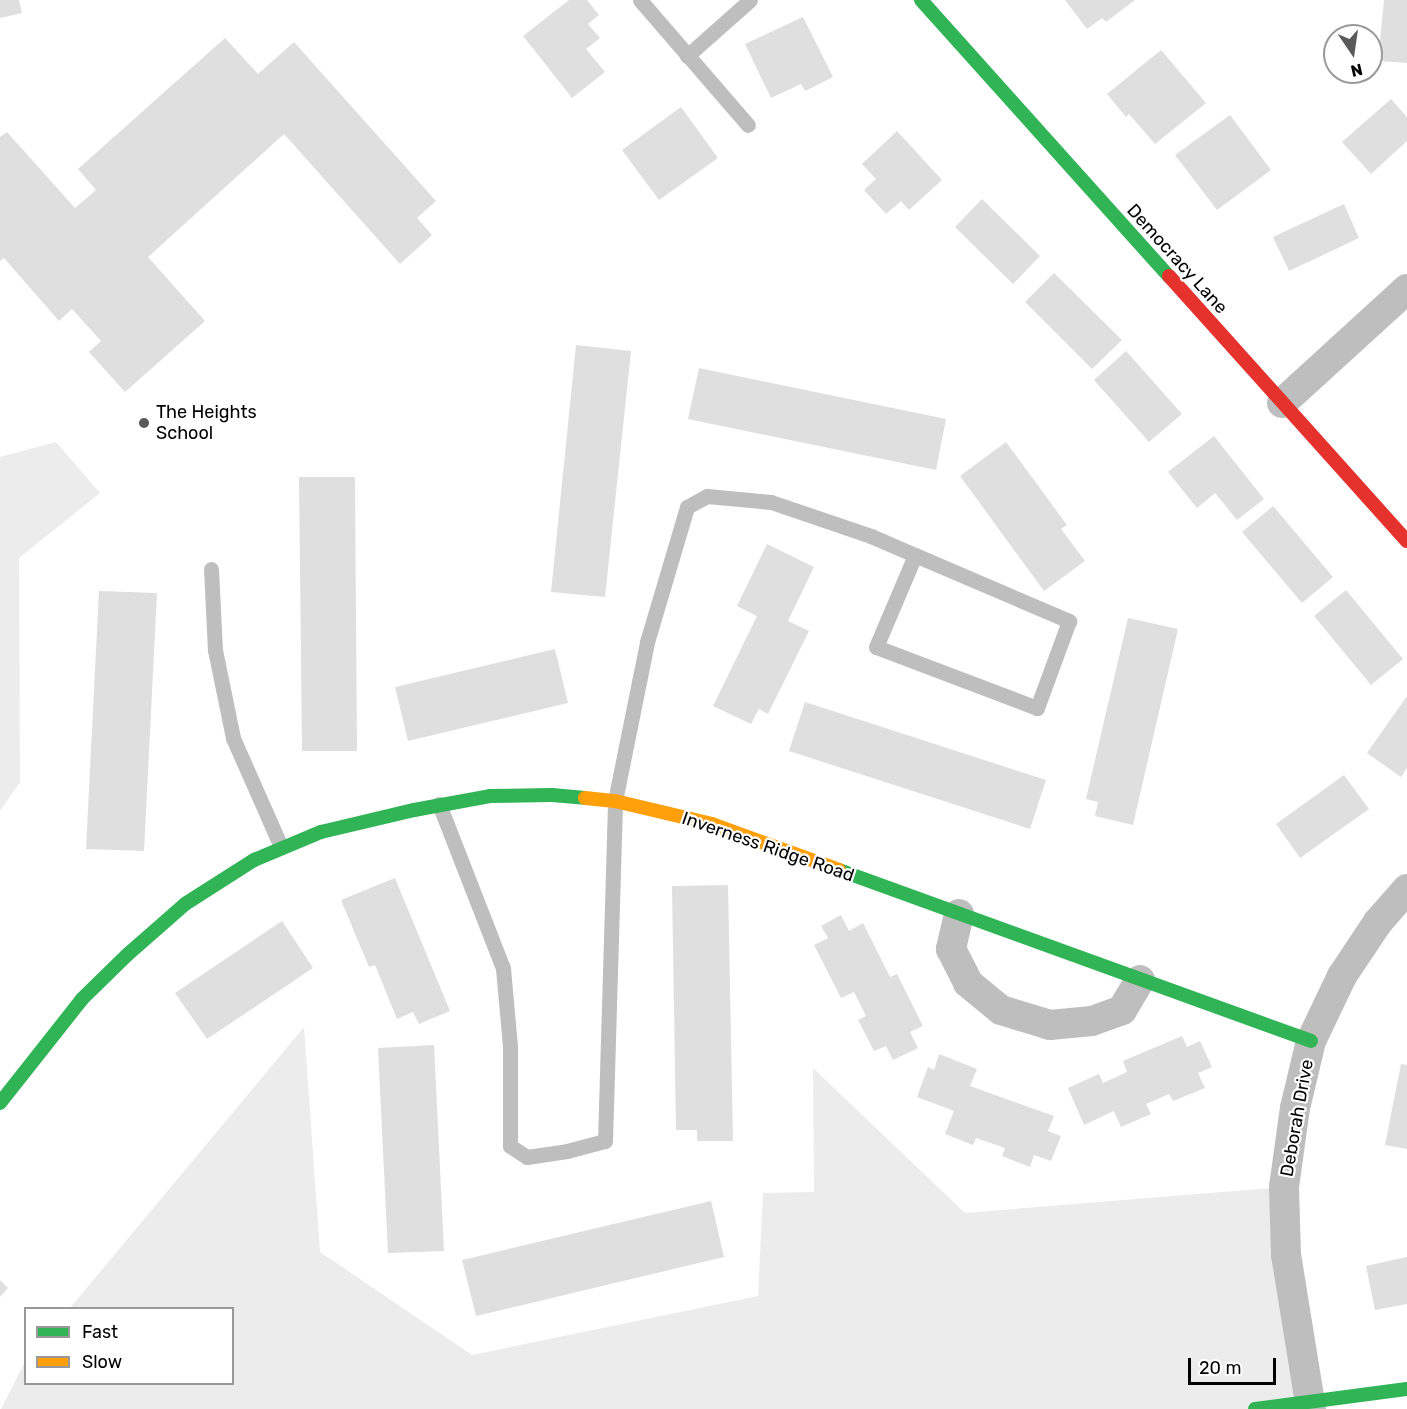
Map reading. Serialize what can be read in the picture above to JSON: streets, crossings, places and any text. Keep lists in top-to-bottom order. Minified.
{"streets":{"street":["Democracy Lane","Inverness Ridge Road","Deborah Drive"]},"crossings":[["Inverness Ridge Road","Deborah Drive"]],"places":["The Heights School"],"legend":["Fast","Slow"],"scale_bar":"20 m","north":"bottom"}
